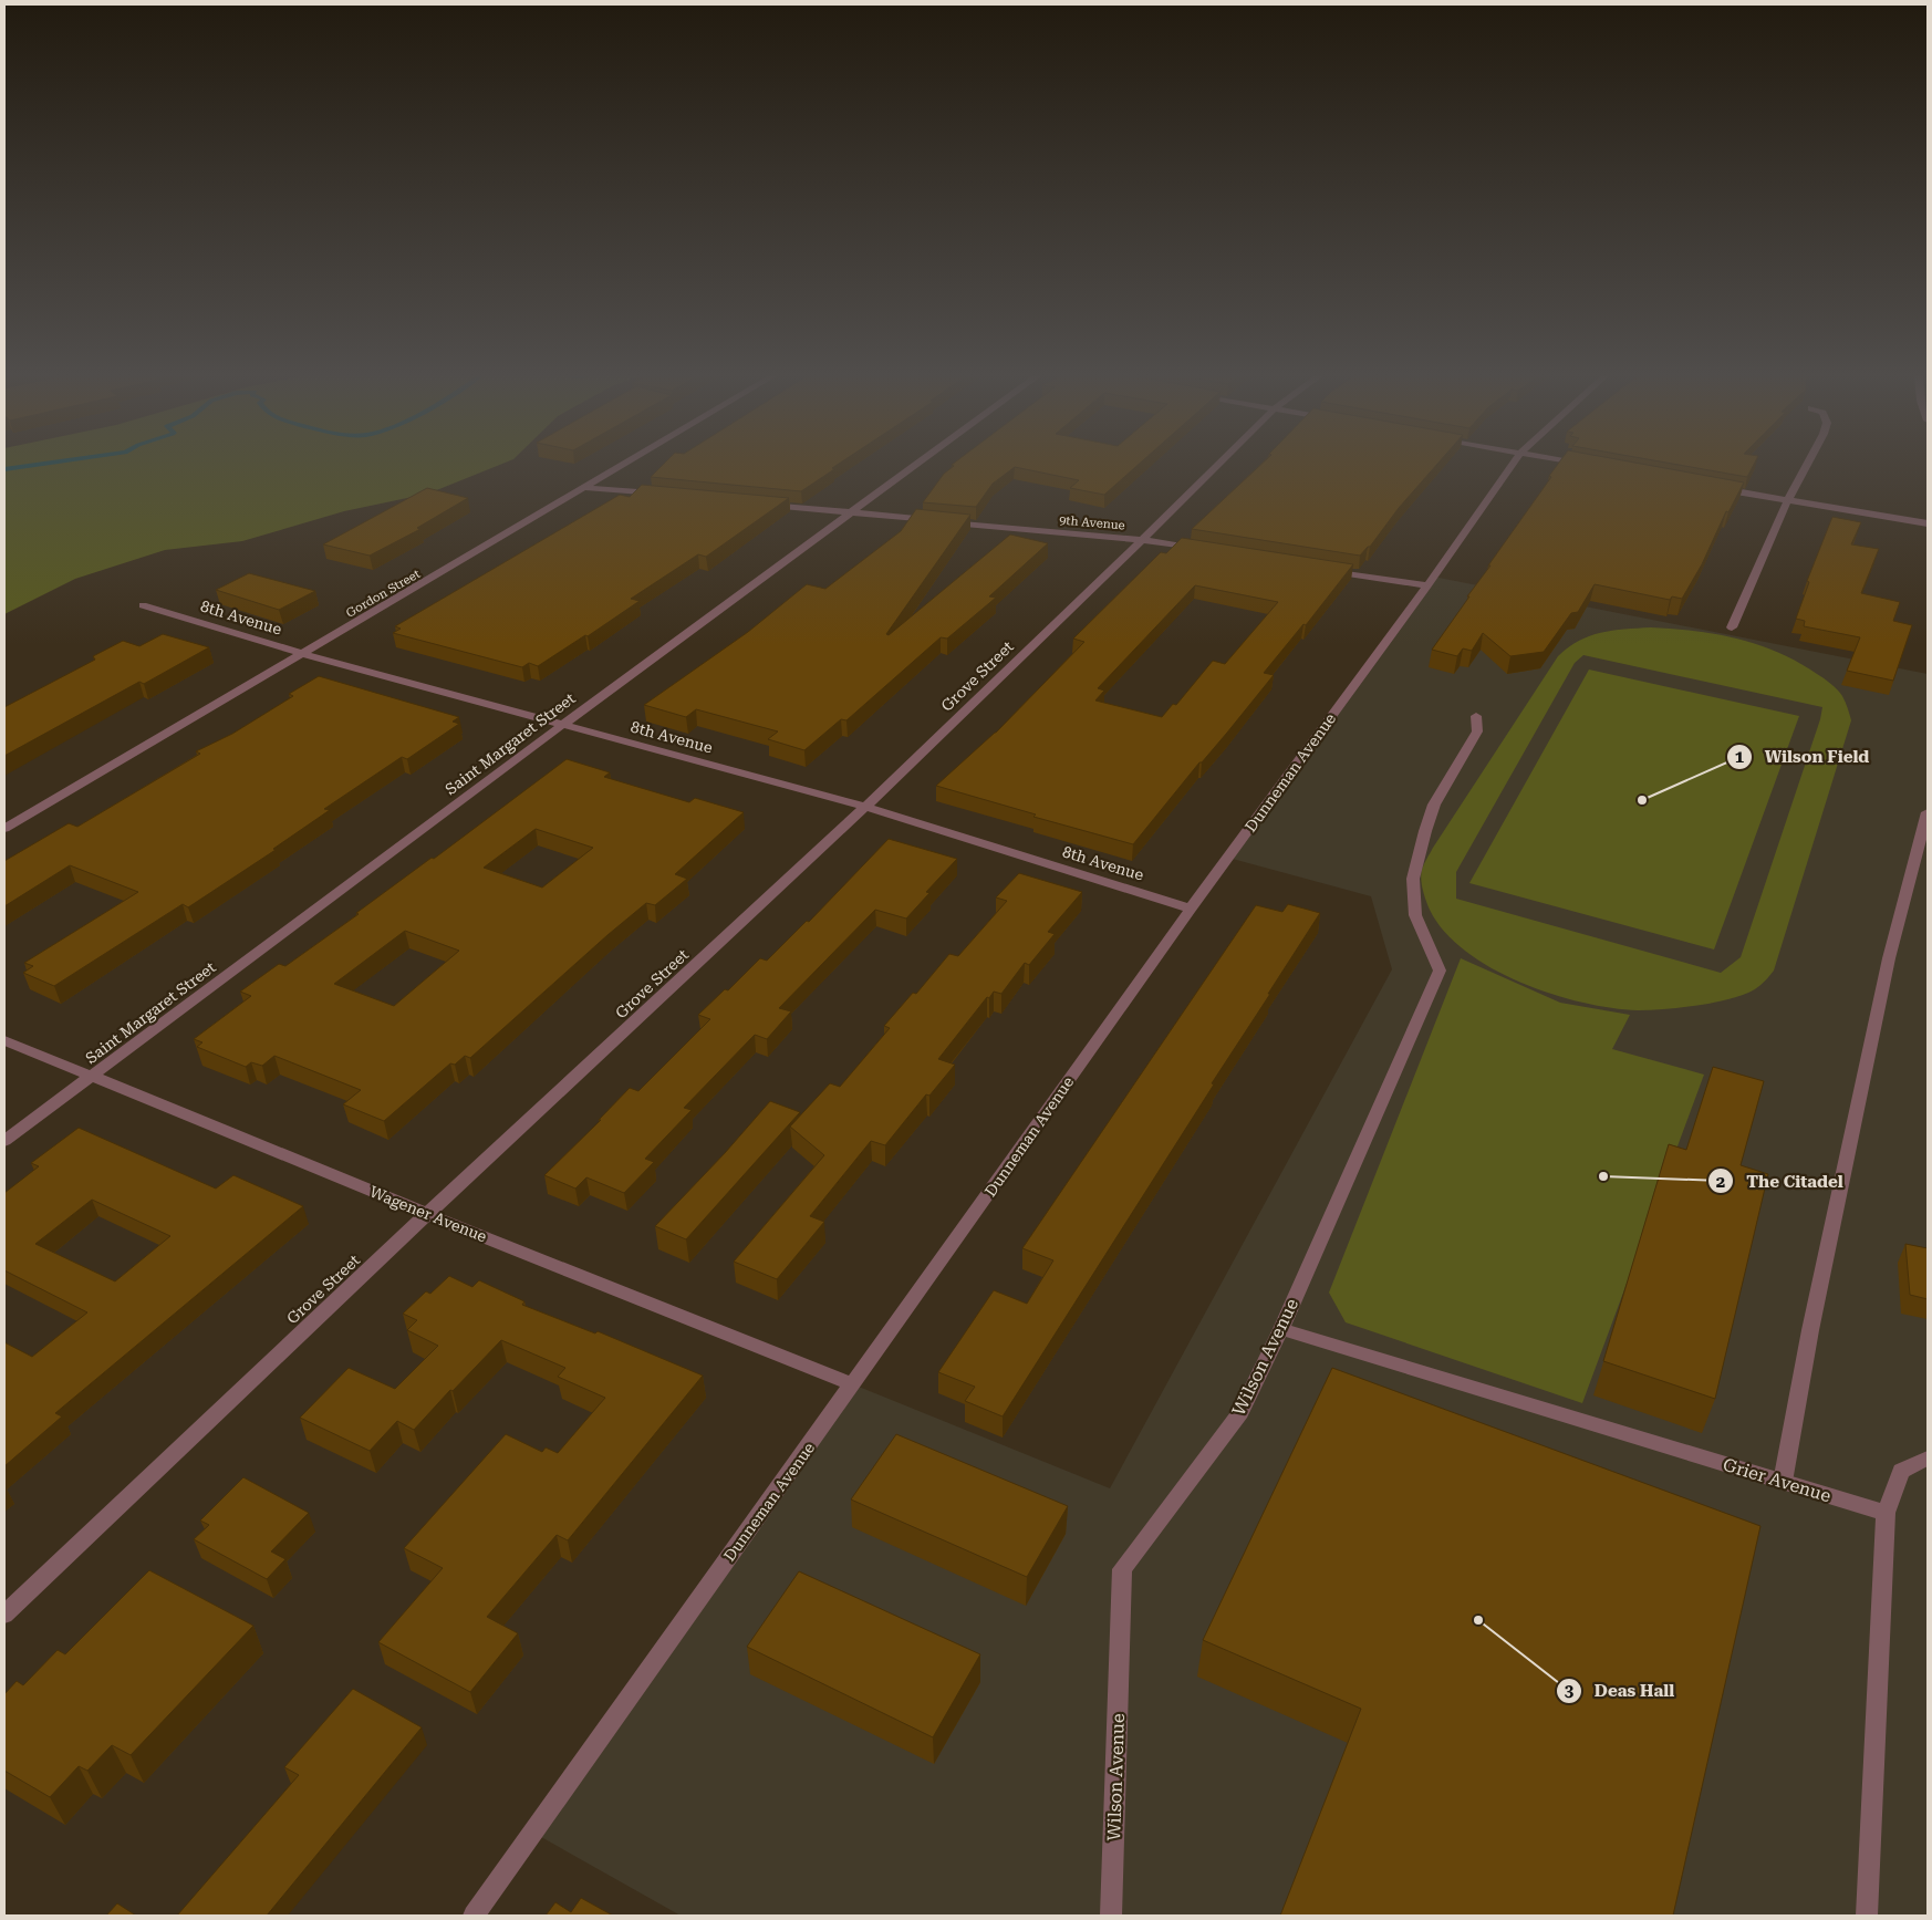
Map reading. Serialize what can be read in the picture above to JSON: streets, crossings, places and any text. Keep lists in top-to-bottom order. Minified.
{"streets":{"street":["9th Avenue","Gordon Street","8th Avenue","Grove Street","Saint Margaret Street","Dunneman Avenue","Wagener Avenue","Wilson Avenue","Grier Avenue"]},"crossings":[["9th Avenue","Grove Street"],["9th Avenue","Saint Margaret Street"],["Gordon Street","8th Avenue"],["8th Avenue","Grove Street"],["8th Avenue","Saint Margaret Street"],["8th Avenue","Dunneman Avenue"],["Grove Street","Wagener Avenue"],["Saint Margaret Street","Wagener Avenue"],["Dunneman Avenue","Wagener Avenue"],["Wilson Avenue","Grier Avenue"]],"places":["Wilson Field","The Citadel","Deas Hall"]}
